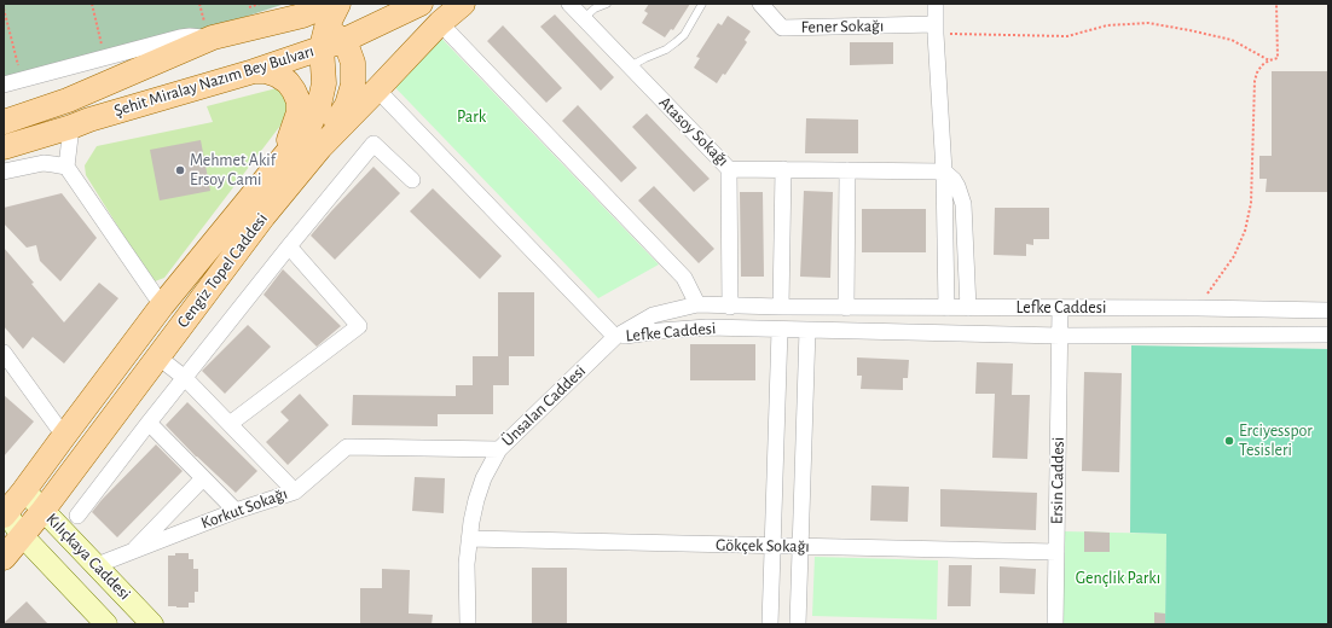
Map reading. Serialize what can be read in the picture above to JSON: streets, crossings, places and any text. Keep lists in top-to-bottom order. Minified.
{"streets":{"main road":["Şehit Miralay Nazım Bey Bulvarı","Cengiz Topel Caddesi"],"street":["Fener Sokağı","Atasoy Sokağı","Lefke Caddesi","Ünsalan Caddesi","Ersin Caddesi","Korkut Sokağı","Gökçek Sokağı","Kılıçkaya Caddesi"]},"crossings":[["Şehit Miralay Nazım Bey Bulvarı","Cengiz Topel Caddesi"],["Cengiz Topel Caddesi","Kılıçkaya Caddesi"],["Lefke Caddesi","Ünsalan Caddesi"],["Lefke Caddesi","Ersin Caddesi"],["Ünsalan Caddesi","Korkut Sokağı"],["Ünsalan Caddesi","Gökçek Sokağı"],["Ersin Caddesi","Gökçek Sokağı"],["Korkut Sokağı","Kılıçkaya Caddesi"]],"parks":["Park","Gençlik Parkı"],"places":["Mehmet Akif Ersoy Cami","Erciyesspor Tesisleri"]}
